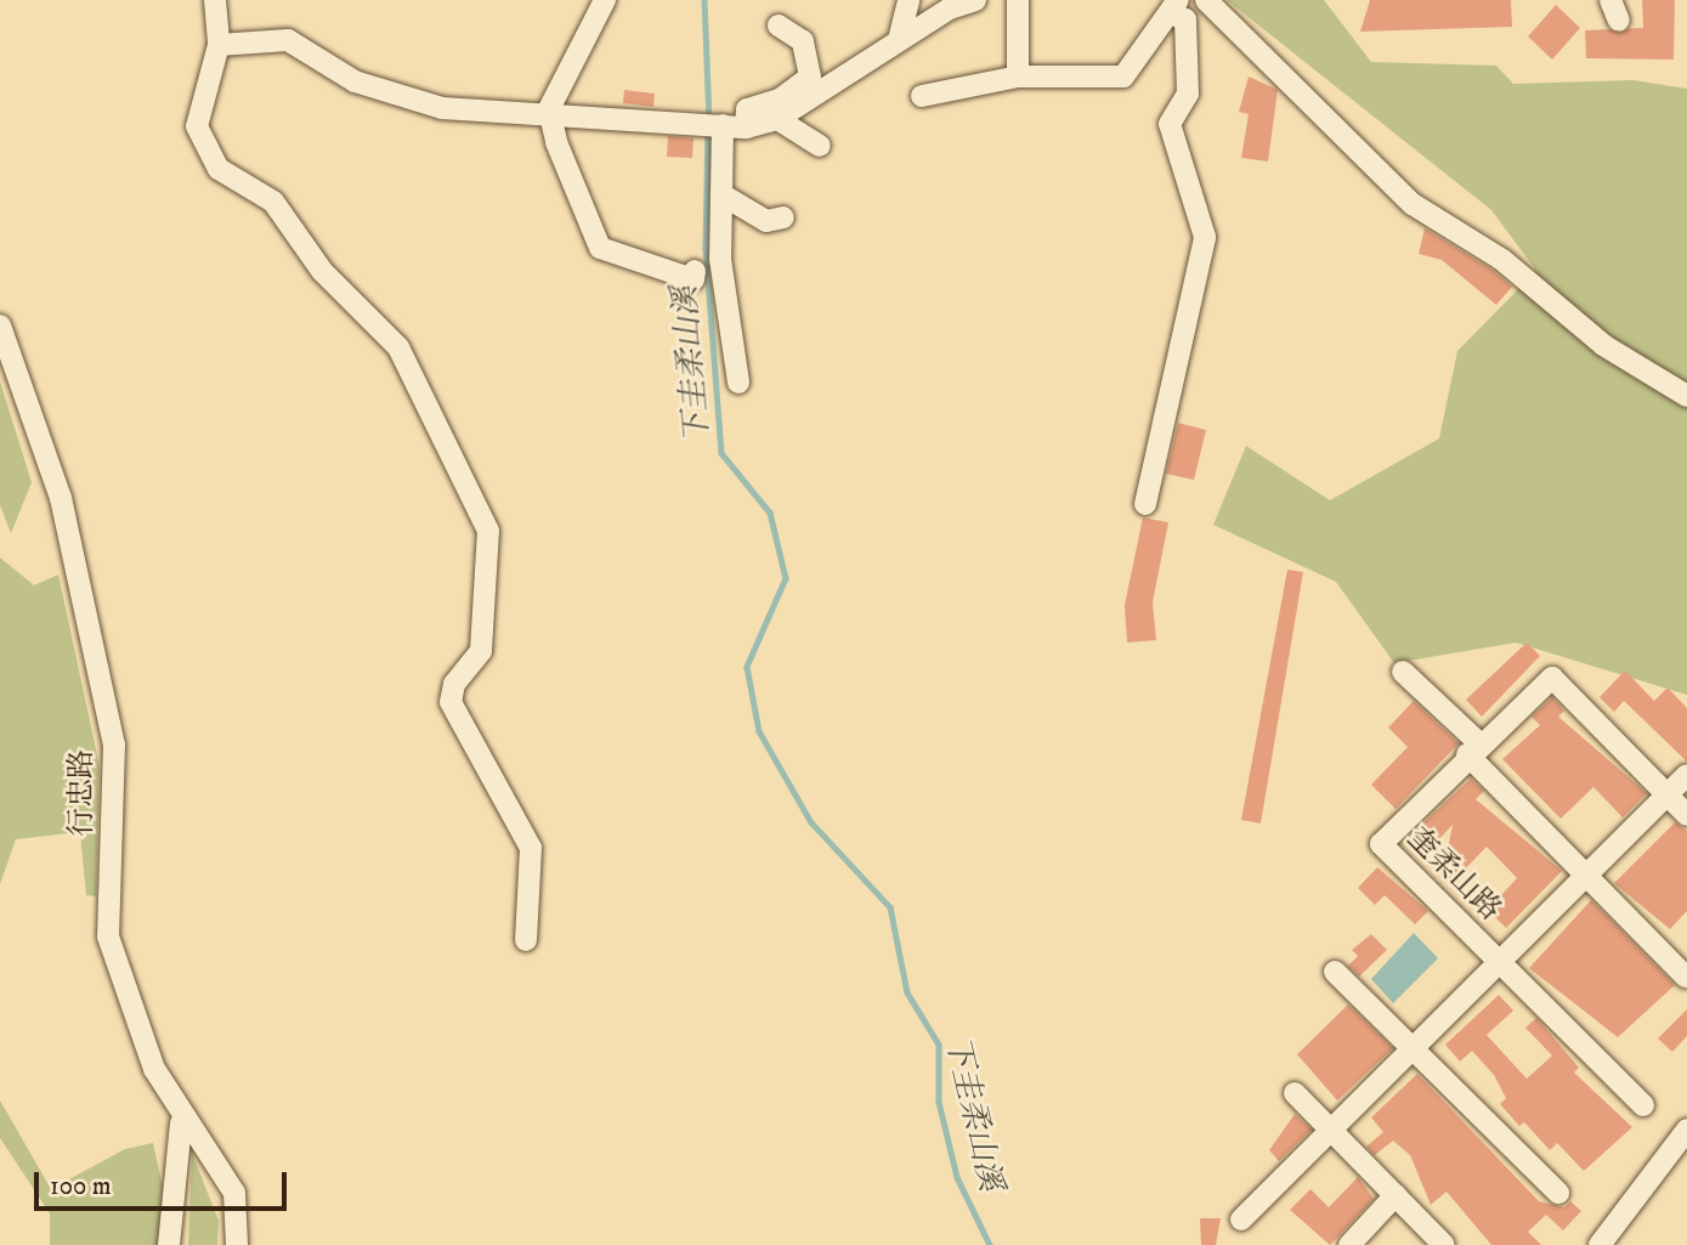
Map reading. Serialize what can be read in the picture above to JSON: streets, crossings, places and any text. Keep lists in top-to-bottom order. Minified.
{"streets":{"street":["行忠路","奎柔山路"]},"water":["下圭柔山溪"],"scale_bar":"100 m"}
